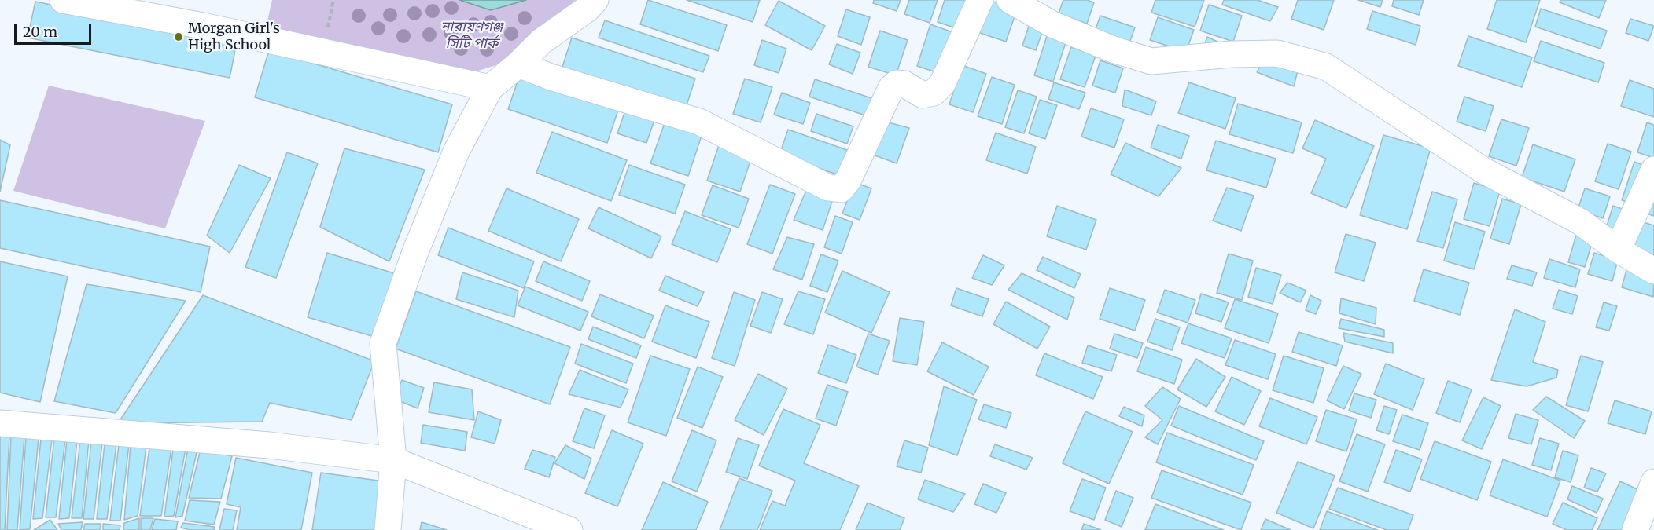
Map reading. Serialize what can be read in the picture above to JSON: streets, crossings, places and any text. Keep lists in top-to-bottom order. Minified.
{"parks":["নারায়ণগঞ্জ সিটি পার্ক"],"places":["Morgan Girl's High School"],"scale_bar":"20 m"}
